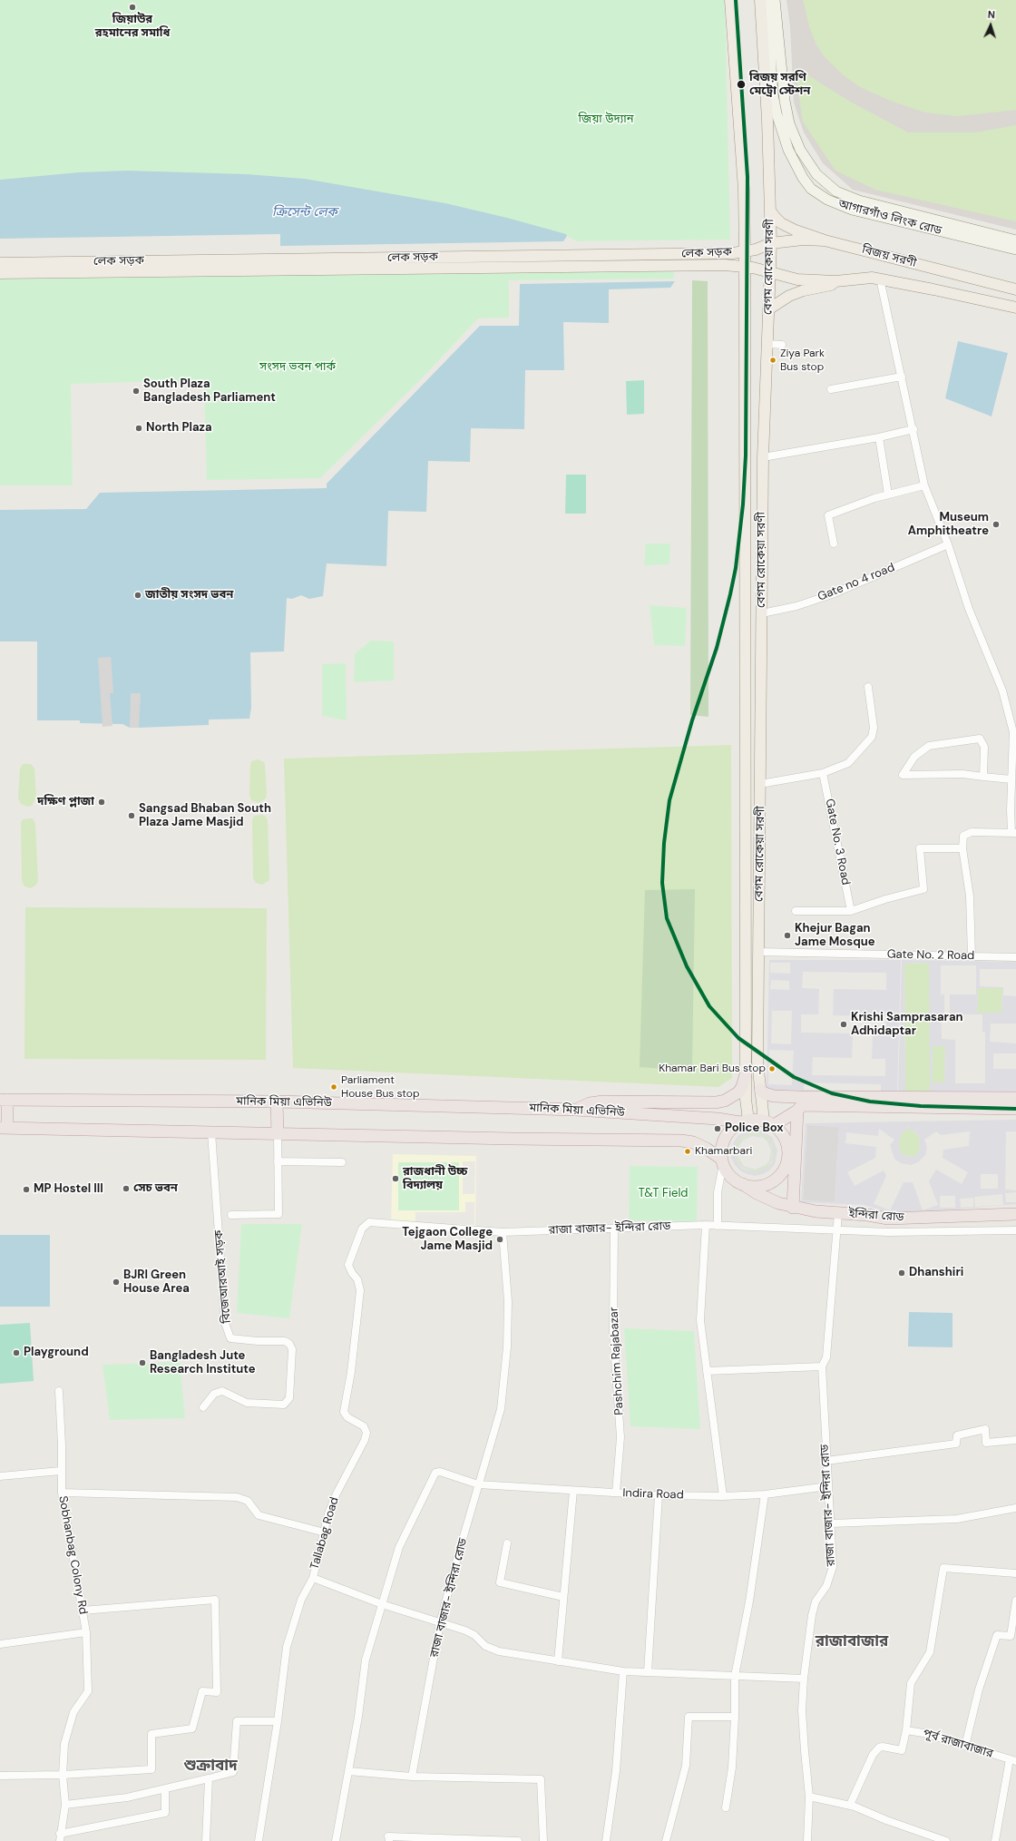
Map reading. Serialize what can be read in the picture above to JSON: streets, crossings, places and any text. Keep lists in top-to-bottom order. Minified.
{"streets":{"highway":["মানিক মিয়া এভিনিউ","ইন্দিরা রোড"],"main road":["আগারগাঁও লিংক রোড","লেক সড়ক","বিজয় সরণী","বেগম রোকেয়া সরণী"],"street":["Gate no 4 road","Gate No. 3 Road","Gate No. 2 Road","রাজা বাজার- ইন্দিরা রোড","বিজেআরআই সড়ক","Pashchim Rajabazar","Indira Road","Tallabag Road","Sobhanbag Colony Rd","পূর্ব রাজাবাজার"]},"crossings":[["লেক সড়ক","বিজয় সরণী"],["লেক সড়ক","বেগম রোকেয়া সরণী"],["বিজয় সরণী","বেগম রোকেয়া সরণী"],["বেগম রোকেয়া সরণী","Gate no 4 road"],["বেগম রোকেয়া সরণী","Gate No. 2 Road"],["বেগম রোকেয়া সরণী","মানিক মিয়া এভিনিউ"],["বেগম রোকেয়া সরণী","ইন্দিরা রোড"],["মানিক মিয়া এভিনিউ","ইন্দিরা রোড"],["ইন্দিরা রোড","রাজা বাজার- ইন্দিরা রোড"],["রাজা বাজার- ইন্দিরা রোড","Pashchim Rajabazar"],["রাজা বাজার- ইন্দিরা রোড","Indira Road"],["রাজা বাজার- ইন্দিরা রোড","Tallabag Road"],["Pashchim Rajabazar","Indira Road"]],"districts":["রাজাবাজার","শুক্রাবাদ"],"water":["ক্রিসেন্ট লেক"],"parks":["জিয়া উদ্যান","সংসদ ভবন পার্ক","T&T Field"],"places":["জিয়াউর রহমানের সমাধি","বিজয় সরণি মেট্রো স্টেশন","Ziya Park Bus stop","South Plaza Bangladesh Parliament","North Plaza","Museum Amphitheatre","জাতীয় সংসদ ভবন","দক্ষিণ প্লাজা","Sangsad Bhaban South Plaza Jame Masjid","Khejur Bagan Jame Mosque","Krishi Samprasaran Adhidaptar","Khamar Bari Bus stop","Parliament House Bus stop","Police Box","Khamarbari","রাজধানী উচ্চ বিদ্যালয়","সেচ ভবন","MP Hostel III","Tejgaon College Jame Masjid","Dhanshiri","BJRI Green House Area","Playground","Bangladesh Jute Research Institute"],"north":"top"}
